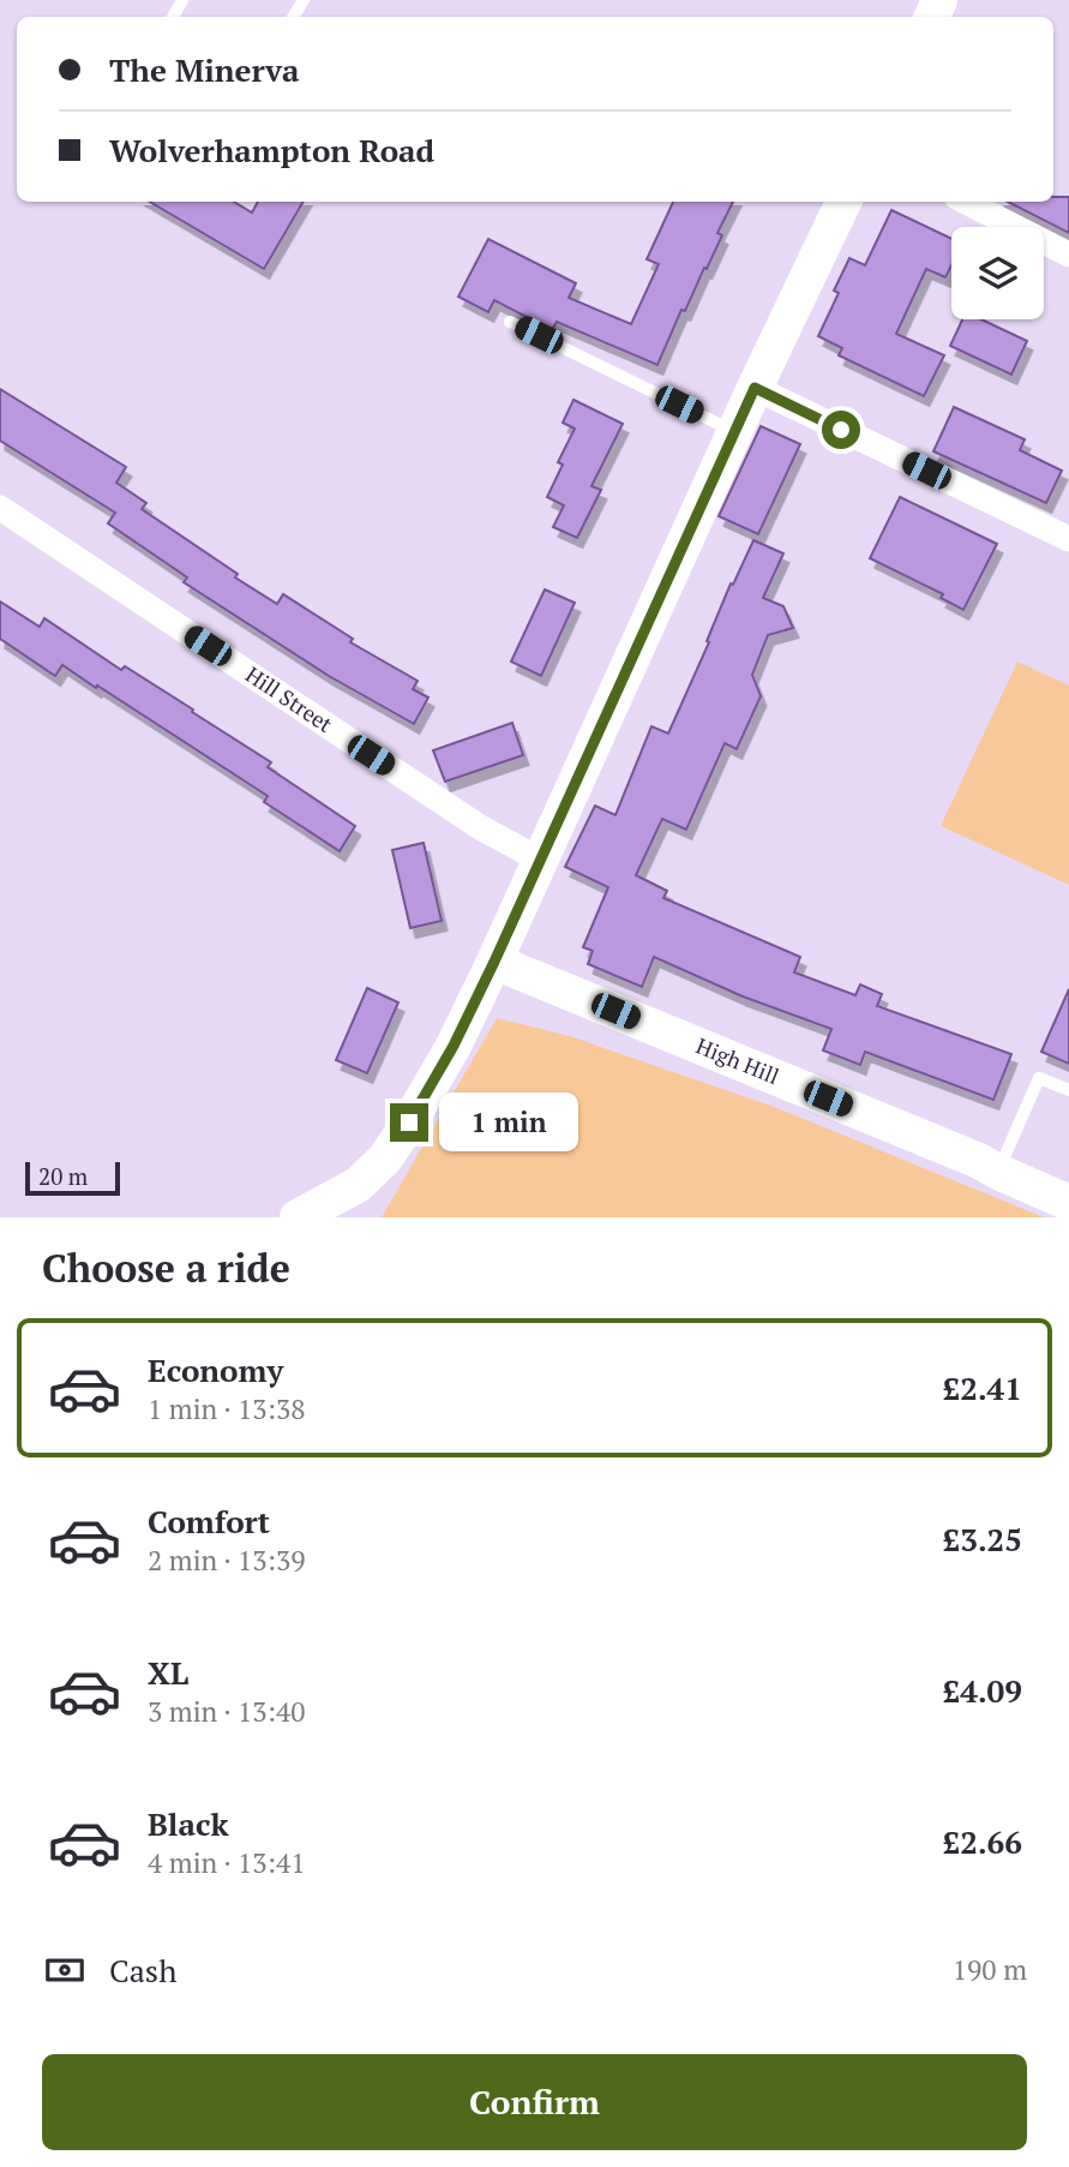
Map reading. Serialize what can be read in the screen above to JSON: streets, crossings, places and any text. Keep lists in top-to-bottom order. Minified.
{"streets":{"main road":["High Hill"],"street":["Hill Street"]},"scale_bar":"20 m","page":{"banner":["The Minerva","Wolverhampton Road"],"bubble":"1 min","scale":"20 m","heading":"Choose a ride","list":[{"name":"Economy","note":"1 min · 13:38","value":"£2.41"},{"name":"Comfort","note":"2 min · 13:39","value":"£3.25"},{"name":"XL","note":"3 min · 13:40","value":"£4.09"},{"name":"Black","note":"4 min · 13:41","value":"£2.66"}],"pay":["Cash","190 m"],"buttons":"Confirm"}}
